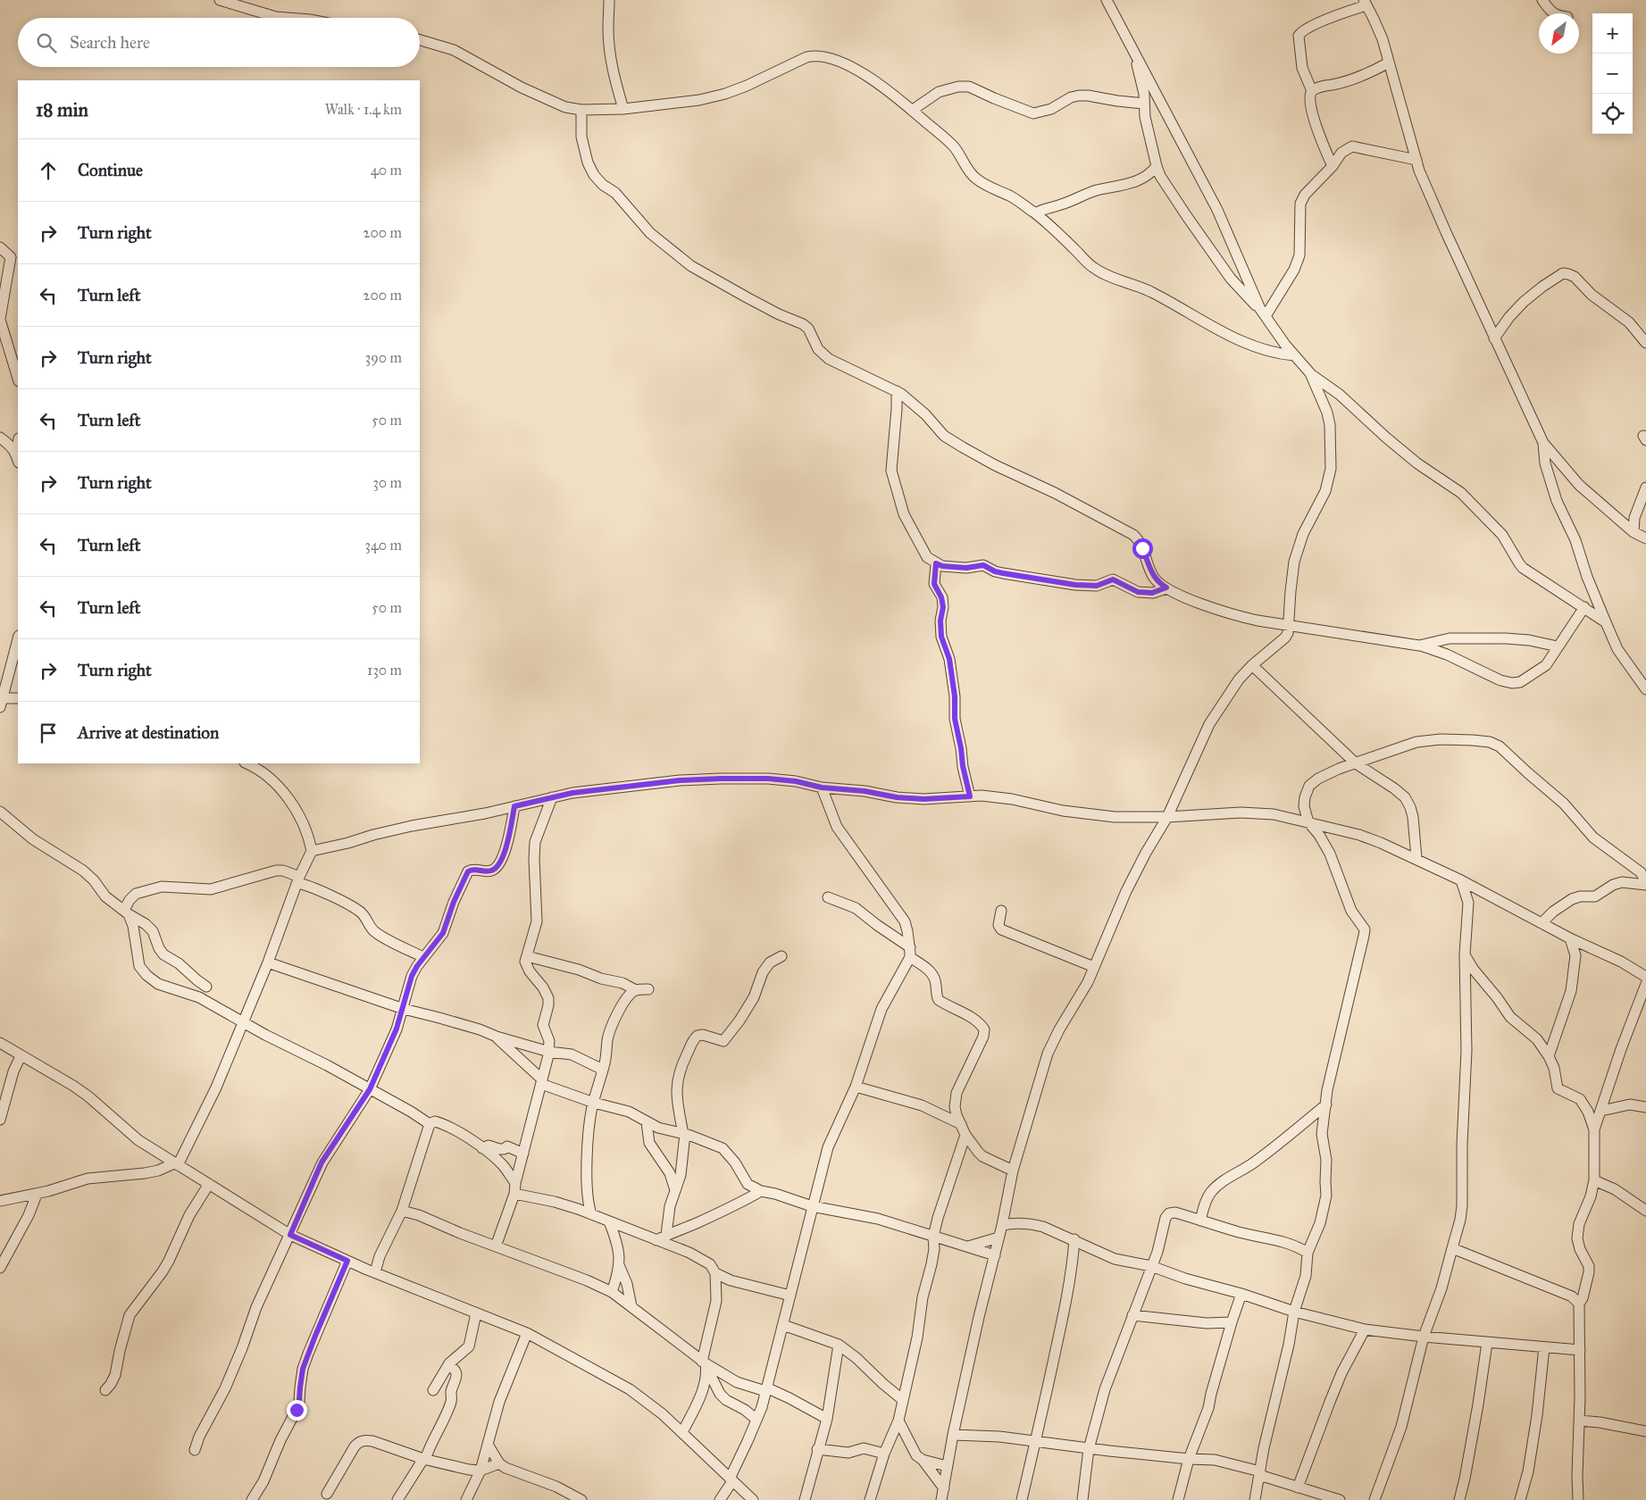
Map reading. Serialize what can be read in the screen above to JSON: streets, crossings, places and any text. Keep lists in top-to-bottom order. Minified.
{"north":"bottom left","page":{"map_buttons":["+","−"],"search":"Search here","heading":["18 min","Walk · 1.4 km"],"list":[["Continue","40 m"],["Turn right","200 m"],["Turn left","200 m"],["Turn right","390 m"],["Turn left","50 m"],["Turn right","30 m"],["Turn left","340 m"],["Turn left","50 m"],["Turn right","130 m"],"Arrive at destination"]}}
